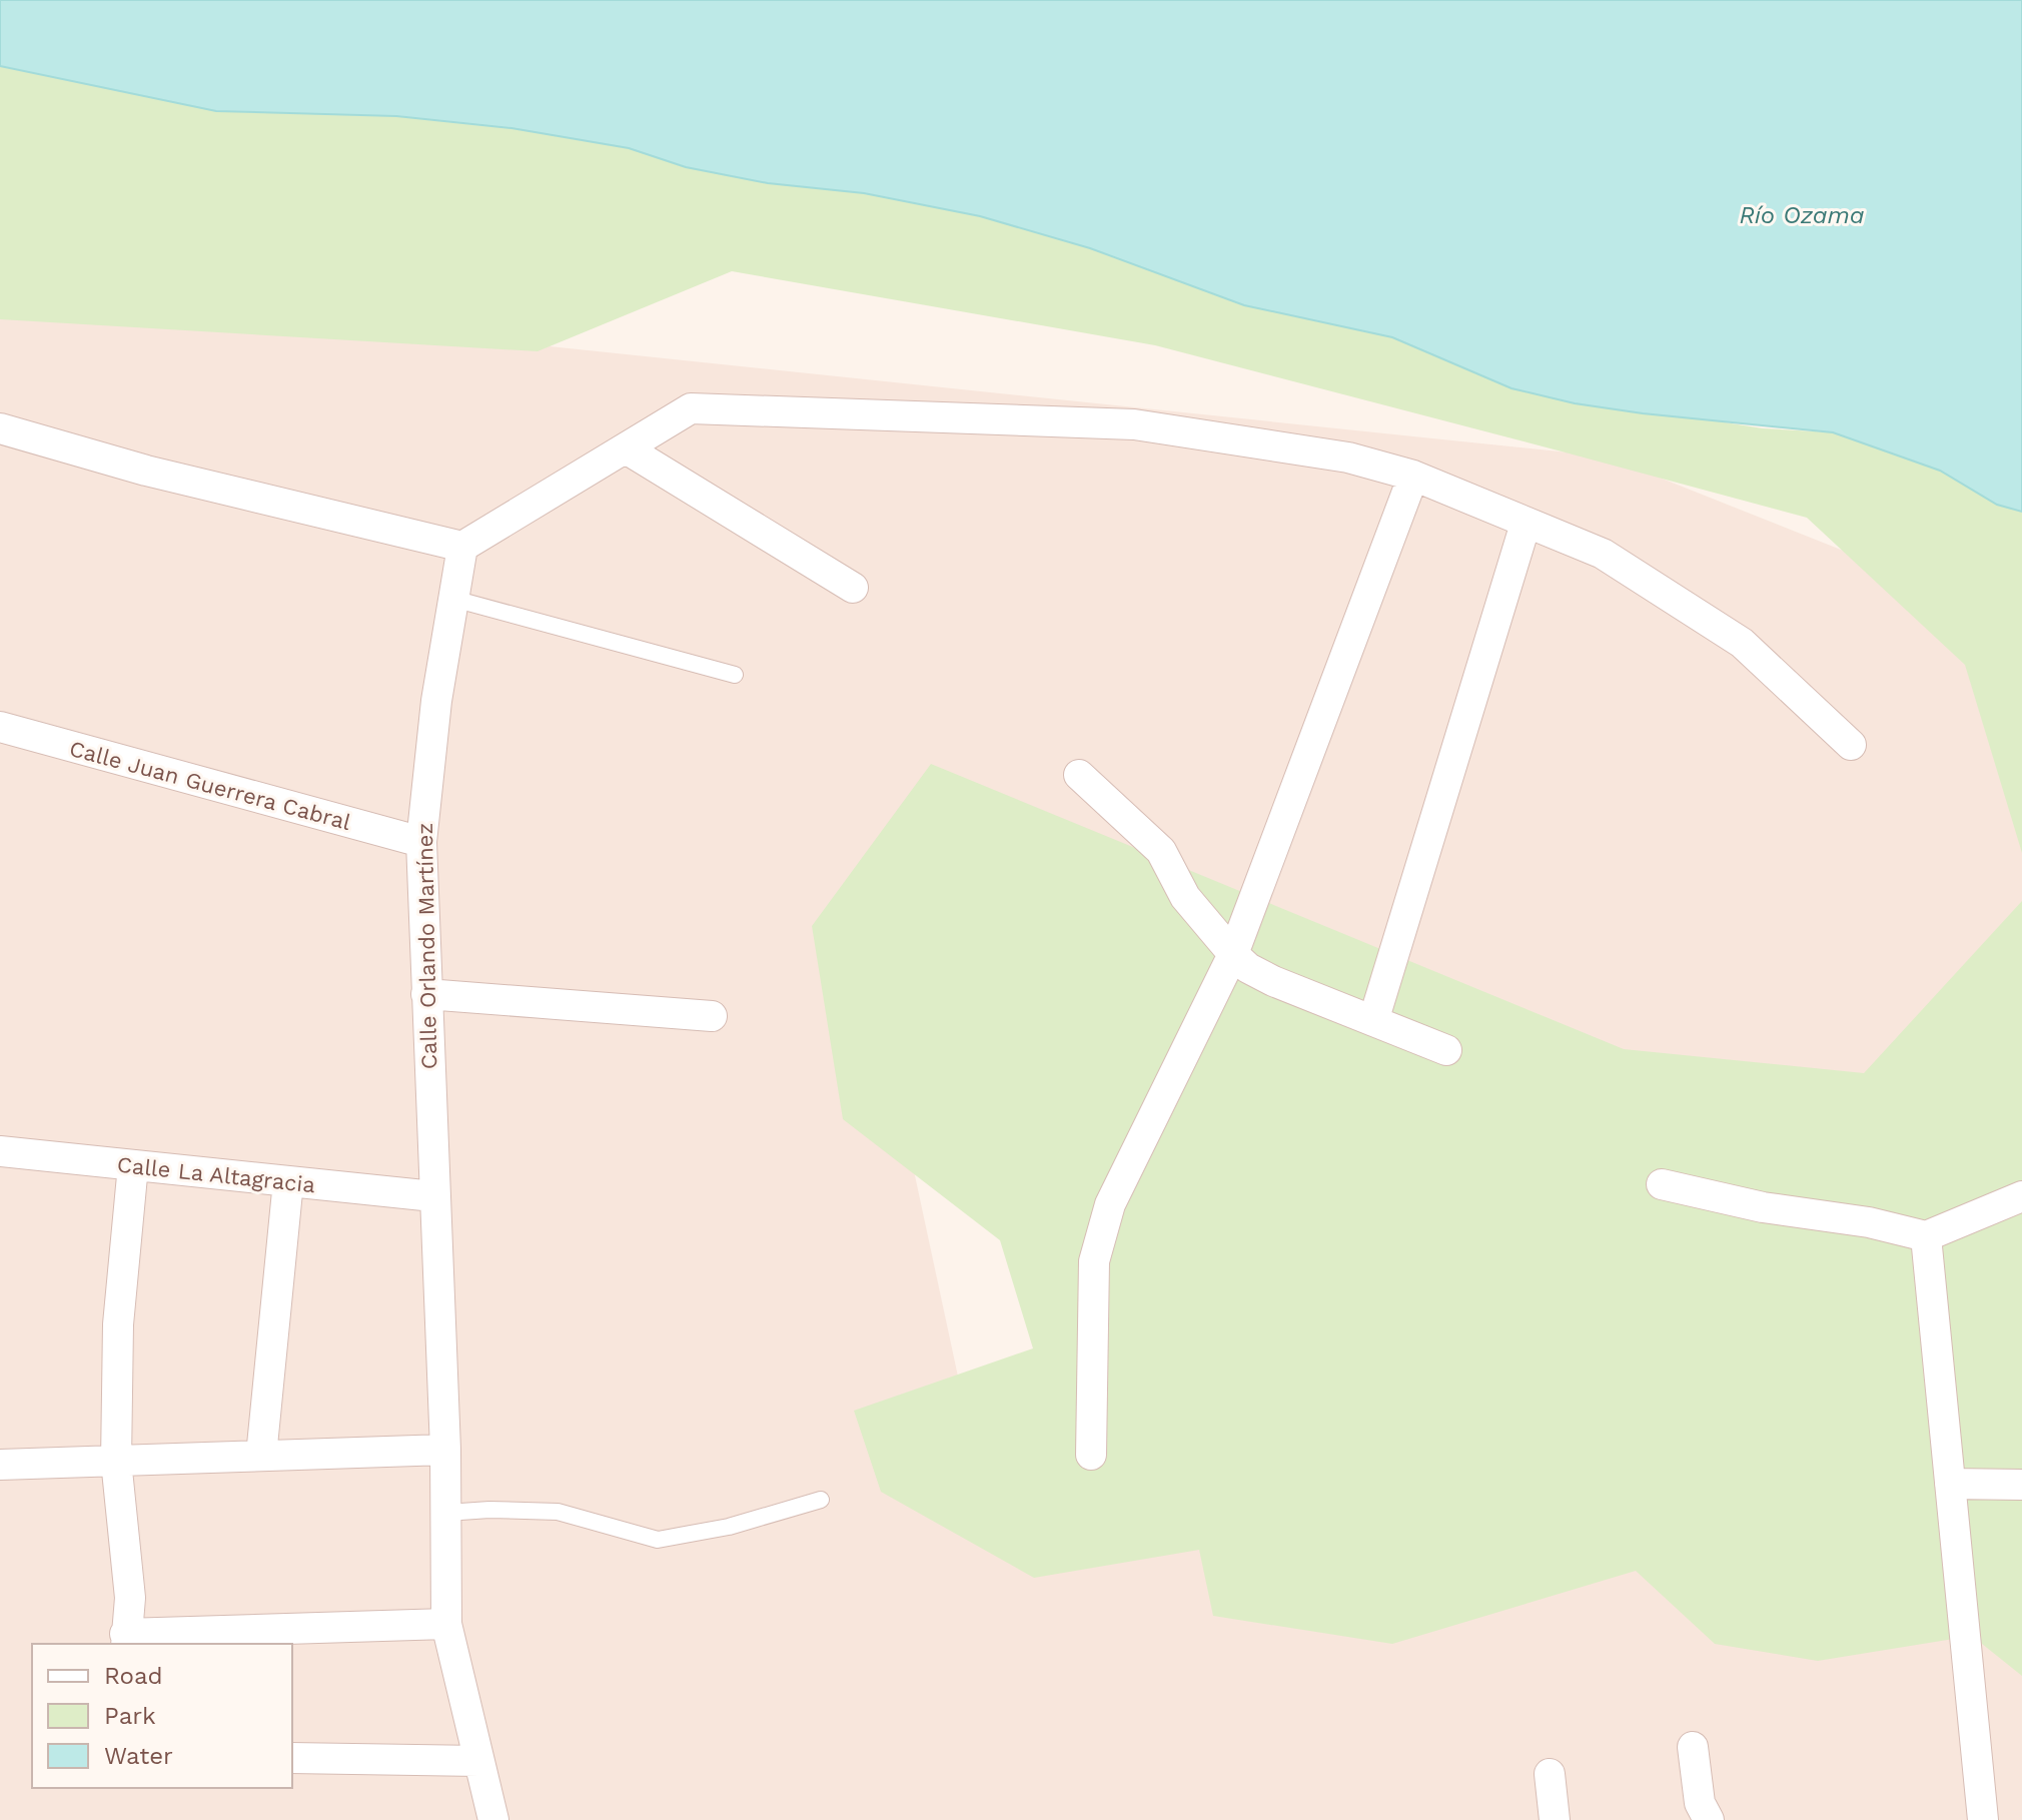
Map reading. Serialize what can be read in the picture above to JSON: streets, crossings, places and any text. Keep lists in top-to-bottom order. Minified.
{"streets":{"street":["Calle Juan Guerrera Cabral","Calle Orlando Martínez","Calle La Altagracia"]},"crossings":[["Calle Juan Guerrera Cabral","Calle Orlando Martínez"],["Calle Orlando Martínez","Calle La Altagracia"]],"water":["Río Ozama"],"legend":["Road","Park","Water"]}
